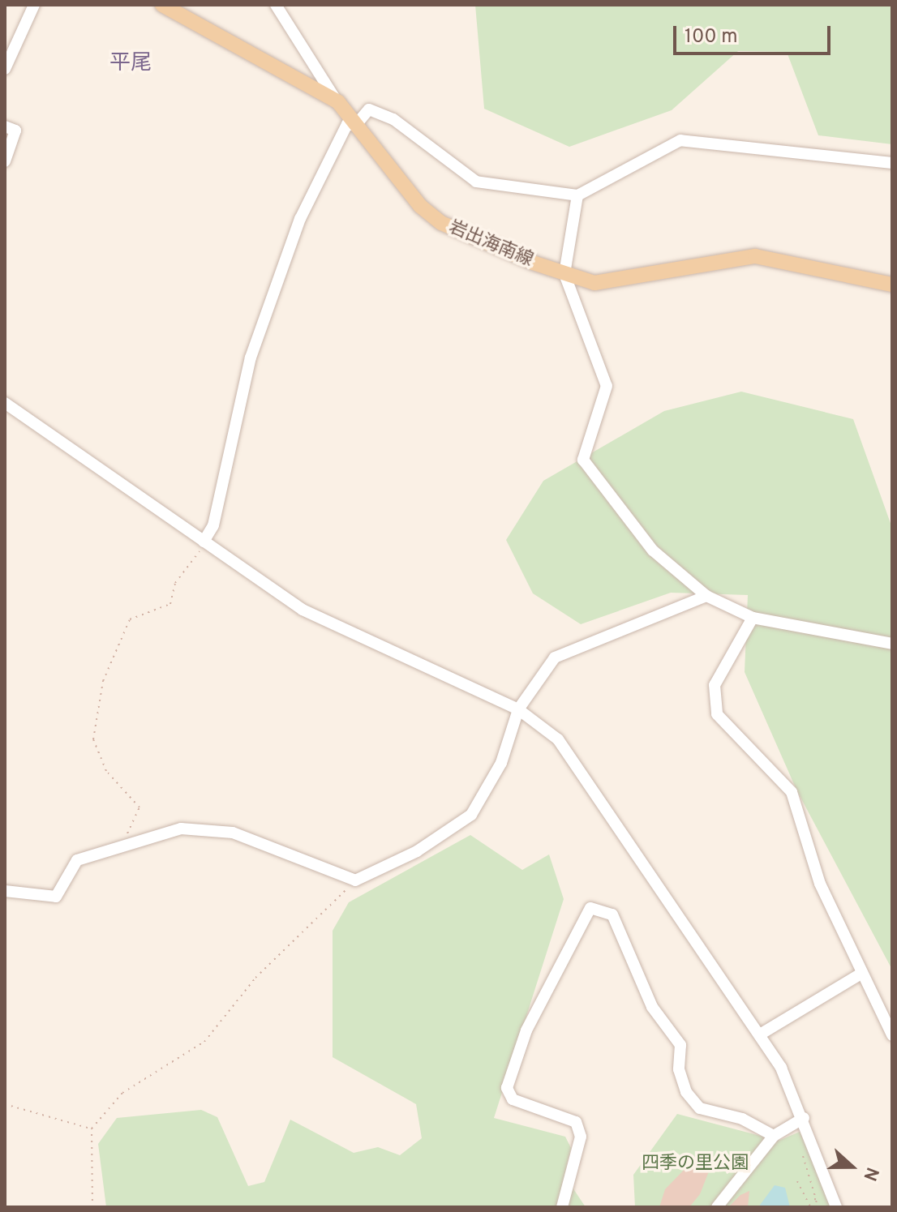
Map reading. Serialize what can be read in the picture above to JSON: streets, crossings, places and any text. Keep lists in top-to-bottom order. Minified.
{"streets":{"main road":["岩出海南線"]},"districts":["平尾"],"parks":["四季の里公園"],"scale_bar":"100 m","north":"right"}
